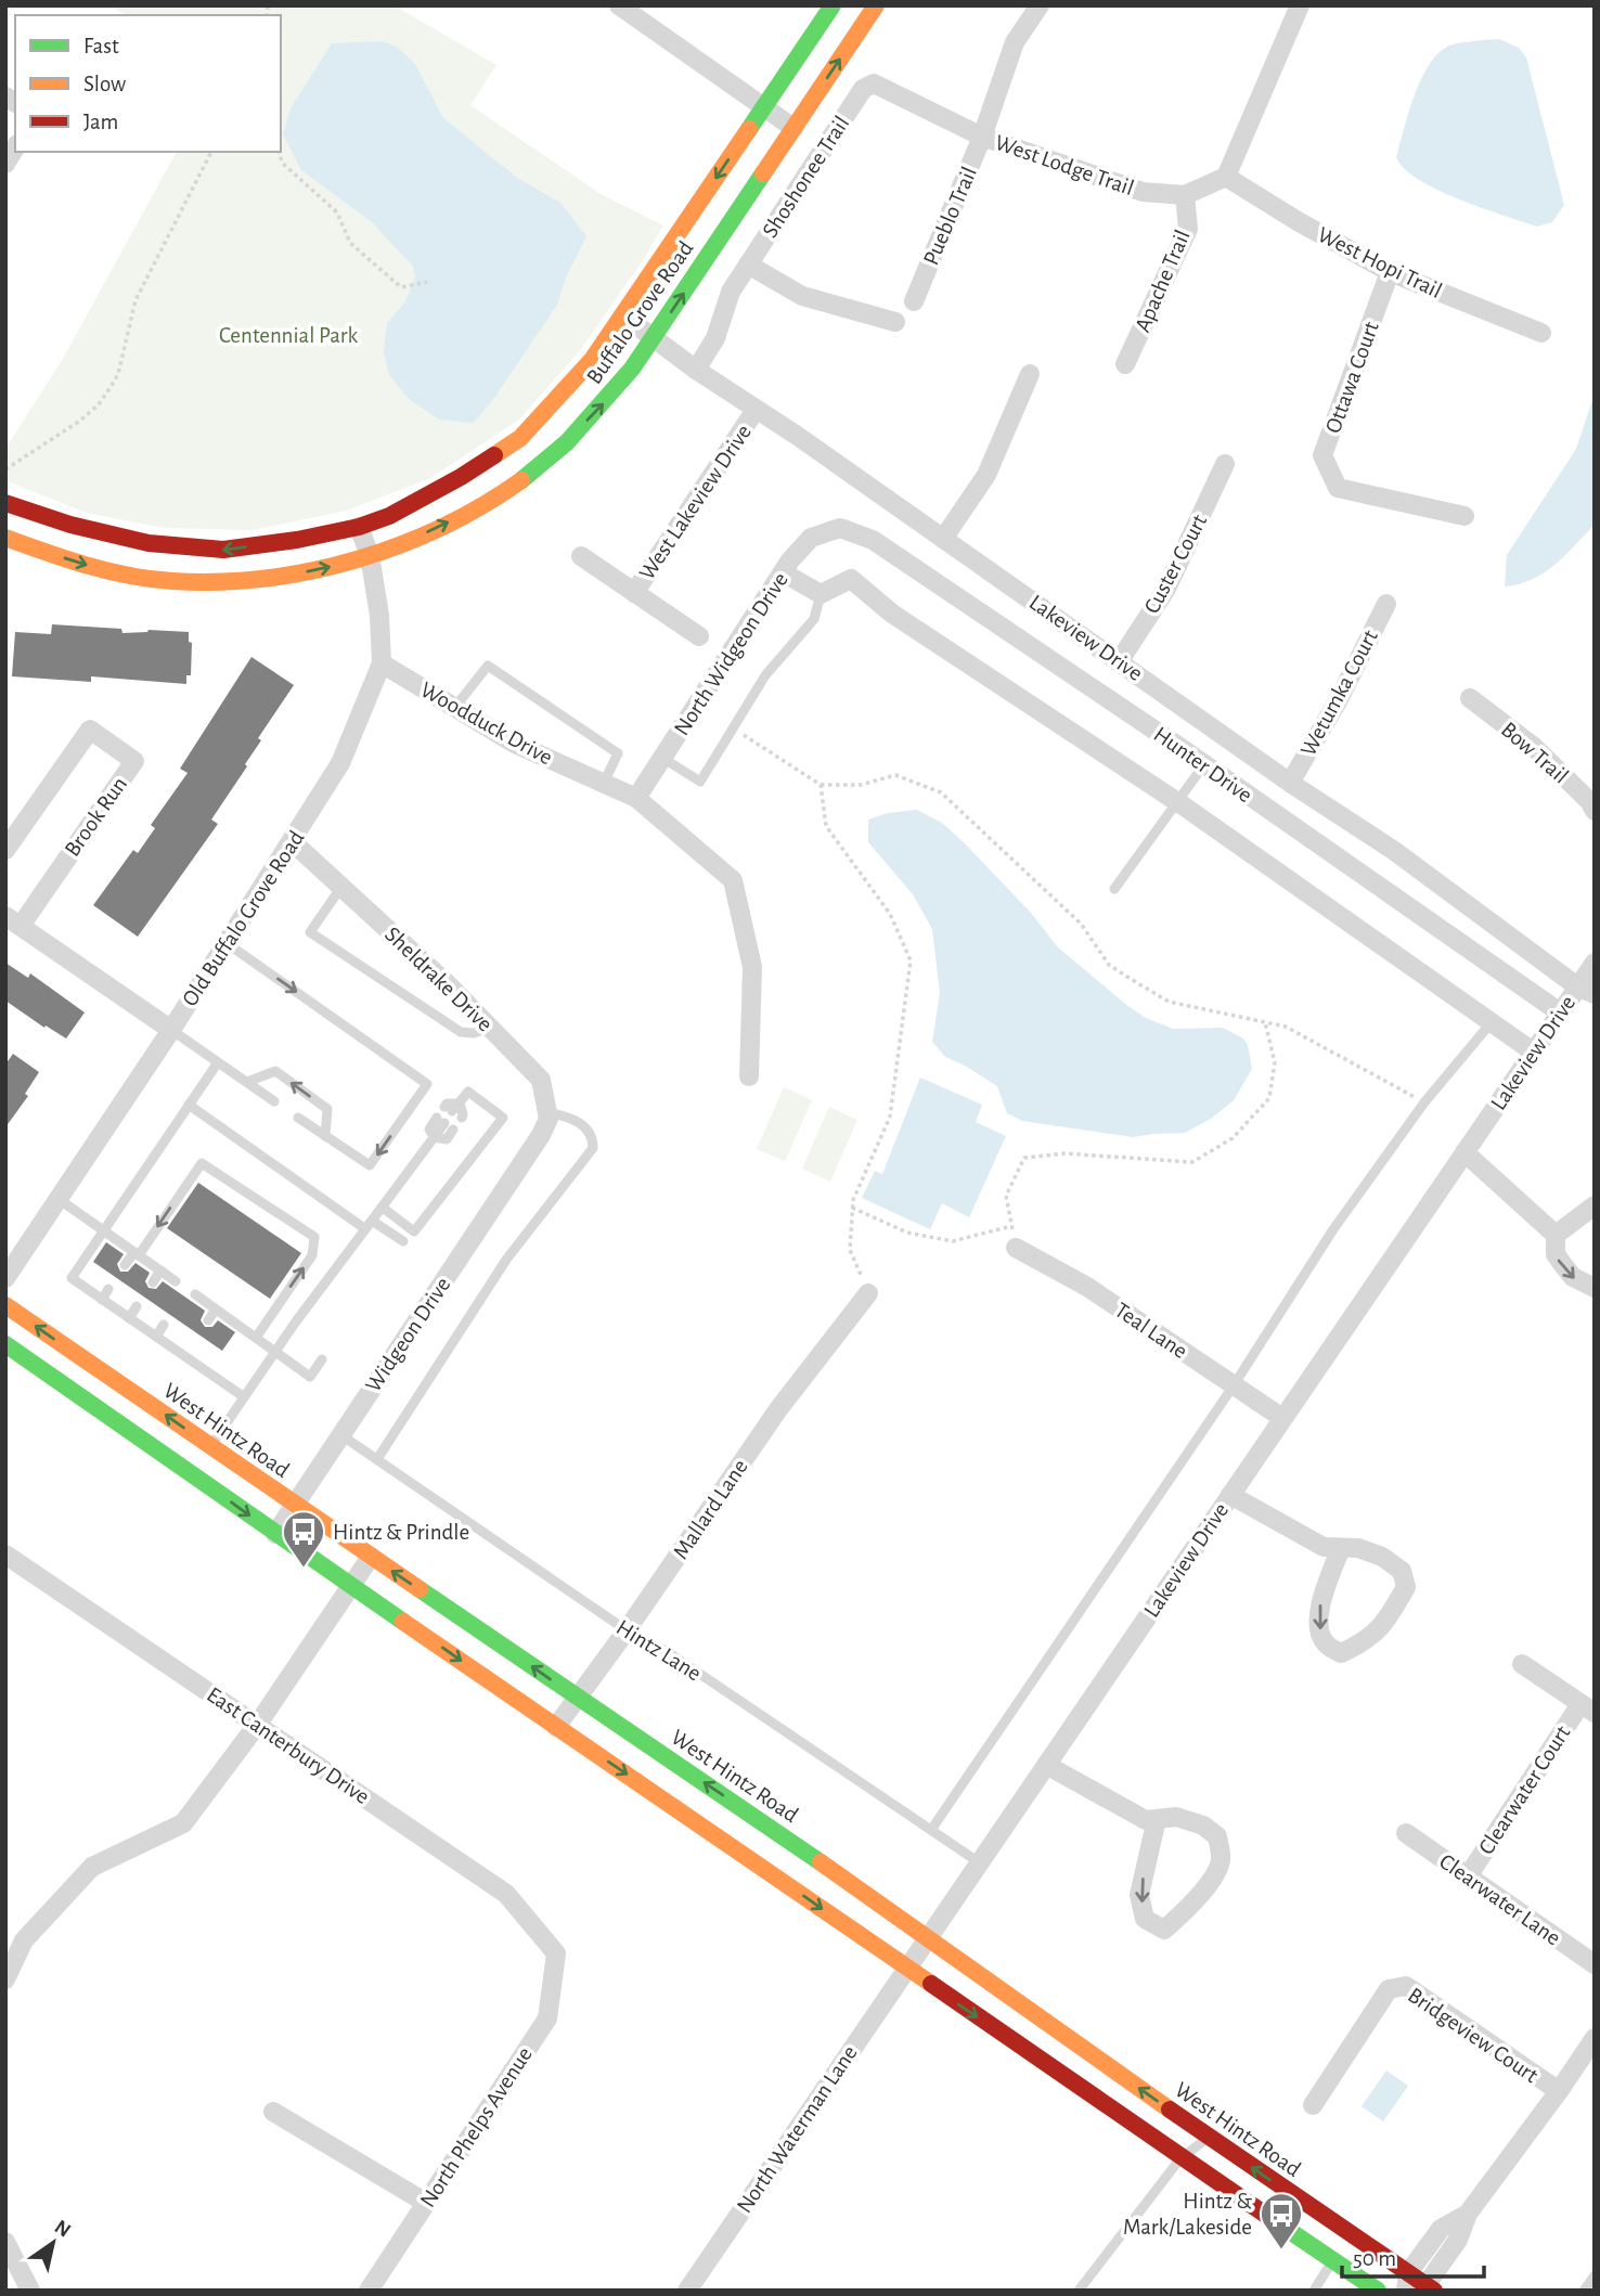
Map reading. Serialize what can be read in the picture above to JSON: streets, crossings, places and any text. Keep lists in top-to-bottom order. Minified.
{"streets":{"main road":["Buffalo Grove Road","West Hintz Road"],"street":["West Lodge Trail","Shoshonee Trail","Pueblo Trail","West Hopi Trail","Apache Trail","Ottawa Court","West Lakeview Drive","Custer Court","Lakeview Drive","North Widgeon Drive","Wetumka Court","Woodduck Drive","Bow Trail","Hunter Drive","Brook Run","Old Buffalo Grove Road","Sheldrake Drive","Teal Lane","Widgeon Drive","Mallard Lane","East Canterbury Drive","Clearwater Court","Clearwater Lane","Bridgeview Court","North Phelps Avenue","North Waterman Lane"],"lane":["Hintz Lane"]},"crossings":[["West Lodge Trail","Shoshonee Trail"],["West Lodge Trail","Pueblo Trail"],["West Lodge Trail","West Hopi Trail"],["West Lodge Trail","Apache Trail"],["Shoshonee Trail","Lakeview Drive"],["West Hopi Trail","Ottawa Court"],["Buffalo Grove Road","Lakeview Drive"],["Buffalo Grove Road","Old Buffalo Grove Road"],["West Lakeview Drive","Lakeview Drive"],["Custer Court","Lakeview Drive"],["Lakeview Drive","Wetumka Court"],["Lakeview Drive","Hunter Drive"],["Lakeview Drive","Teal Lane"],["Lakeview Drive","West Hintz Road"],["Lakeview Drive","Hintz Lane"],["Lakeview Drive","North Waterman Lane"],["North Widgeon Drive","Woodduck Drive"],["North Widgeon Drive","Hunter Drive"],["Woodduck Drive","Old Buffalo Grove Road"],["Brook Run","Old Buffalo Grove Road"],["Old Buffalo Grove Road","Sheldrake Drive"],["Sheldrake Drive","Widgeon Drive"],["Widgeon Drive","West Hintz Road"],["Widgeon Drive","Hintz Lane"],["West Hintz Road","Mallard Lane"],["Mallard Lane","Hintz Lane"],["East Canterbury Drive","North Phelps Avenue"],["Clearwater Court","Clearwater Lane"]],"parks":["Centennial Park"],"places":{"bus stop":["Hintz & Prindle","Hintz & Mark/Lakeside"]},"legend":["Fast","Slow","Jam"],"scale_bar":"50 m","north":"top right"}
